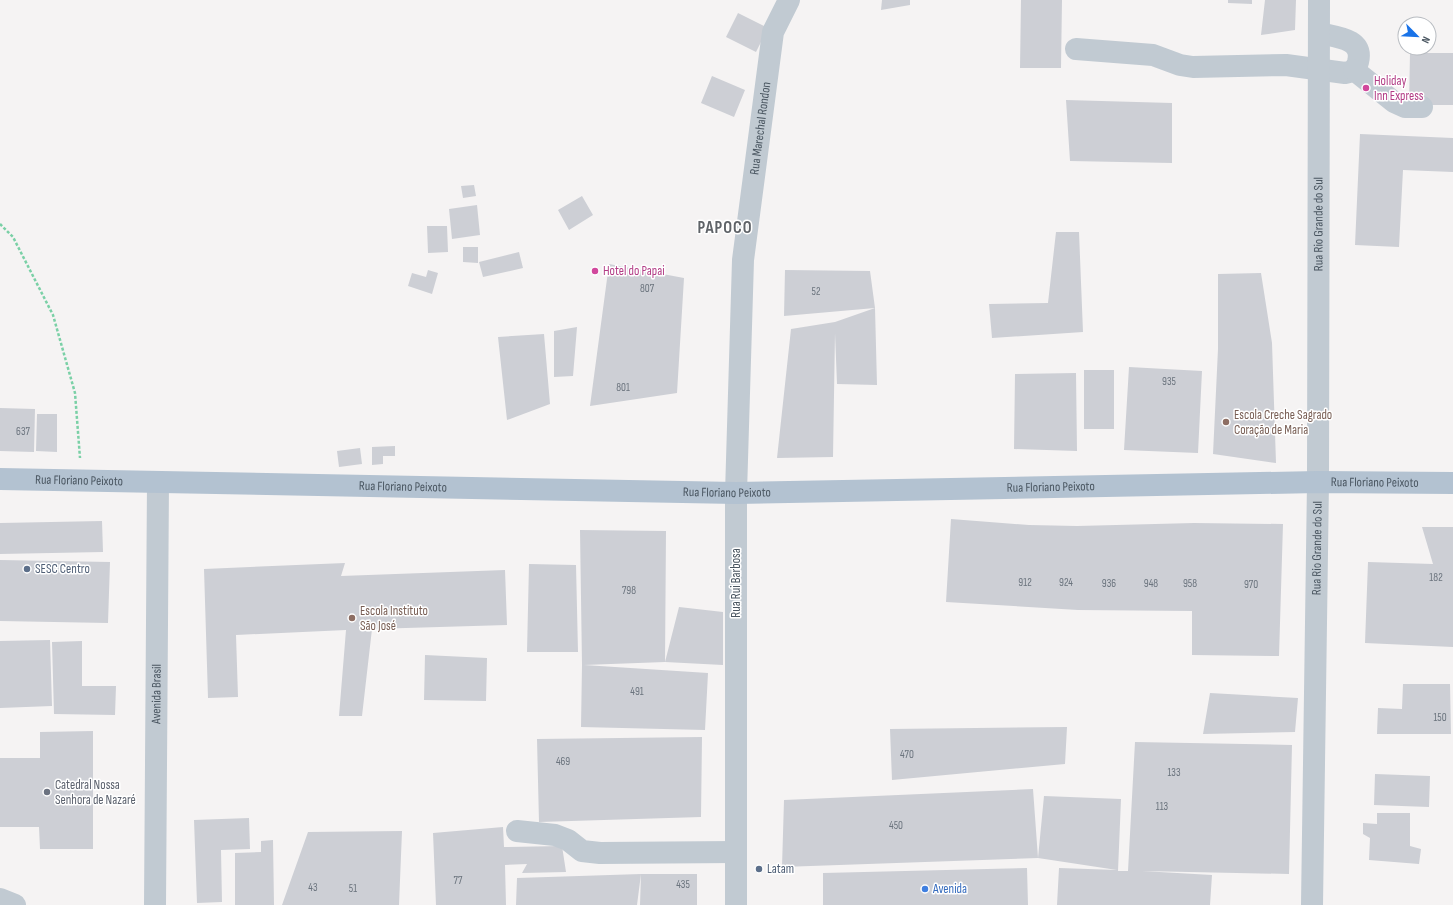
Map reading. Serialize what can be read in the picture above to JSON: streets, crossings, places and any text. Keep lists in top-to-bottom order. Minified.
{"streets":{"main road":["Rua Floriano Peixoto"],"street":["Rua Marechal Rondon","Rua Rio Grande do Sul","Rua Rui Barbosa","Avenida Brasil"]},"crossings":[["Rua Marechal Rondon","Rua Rui Barbosa"],["Rua Rio Grande do Sul","Rua Floriano Peixoto"],["Rua Floriano Peixoto","Rua Rui Barbosa"],["Rua Floriano Peixoto","Avenida Brasil"]],"districts":["PAPOCO"],"places":["Holiday Inn Express","Hotel do Papai","Escola Creche Sagrado Coração de Maria","SESC Centro","Escola Instituto São José","Catedral Nossa Senhora de Nazaré","Latam","Avenida"],"house_numbers":["807","52","935","801","637","182","912","924","936","948","958","970","798","491","150","470","469","133","113","450","77","435","43","51"],"north":"bottom right"}
